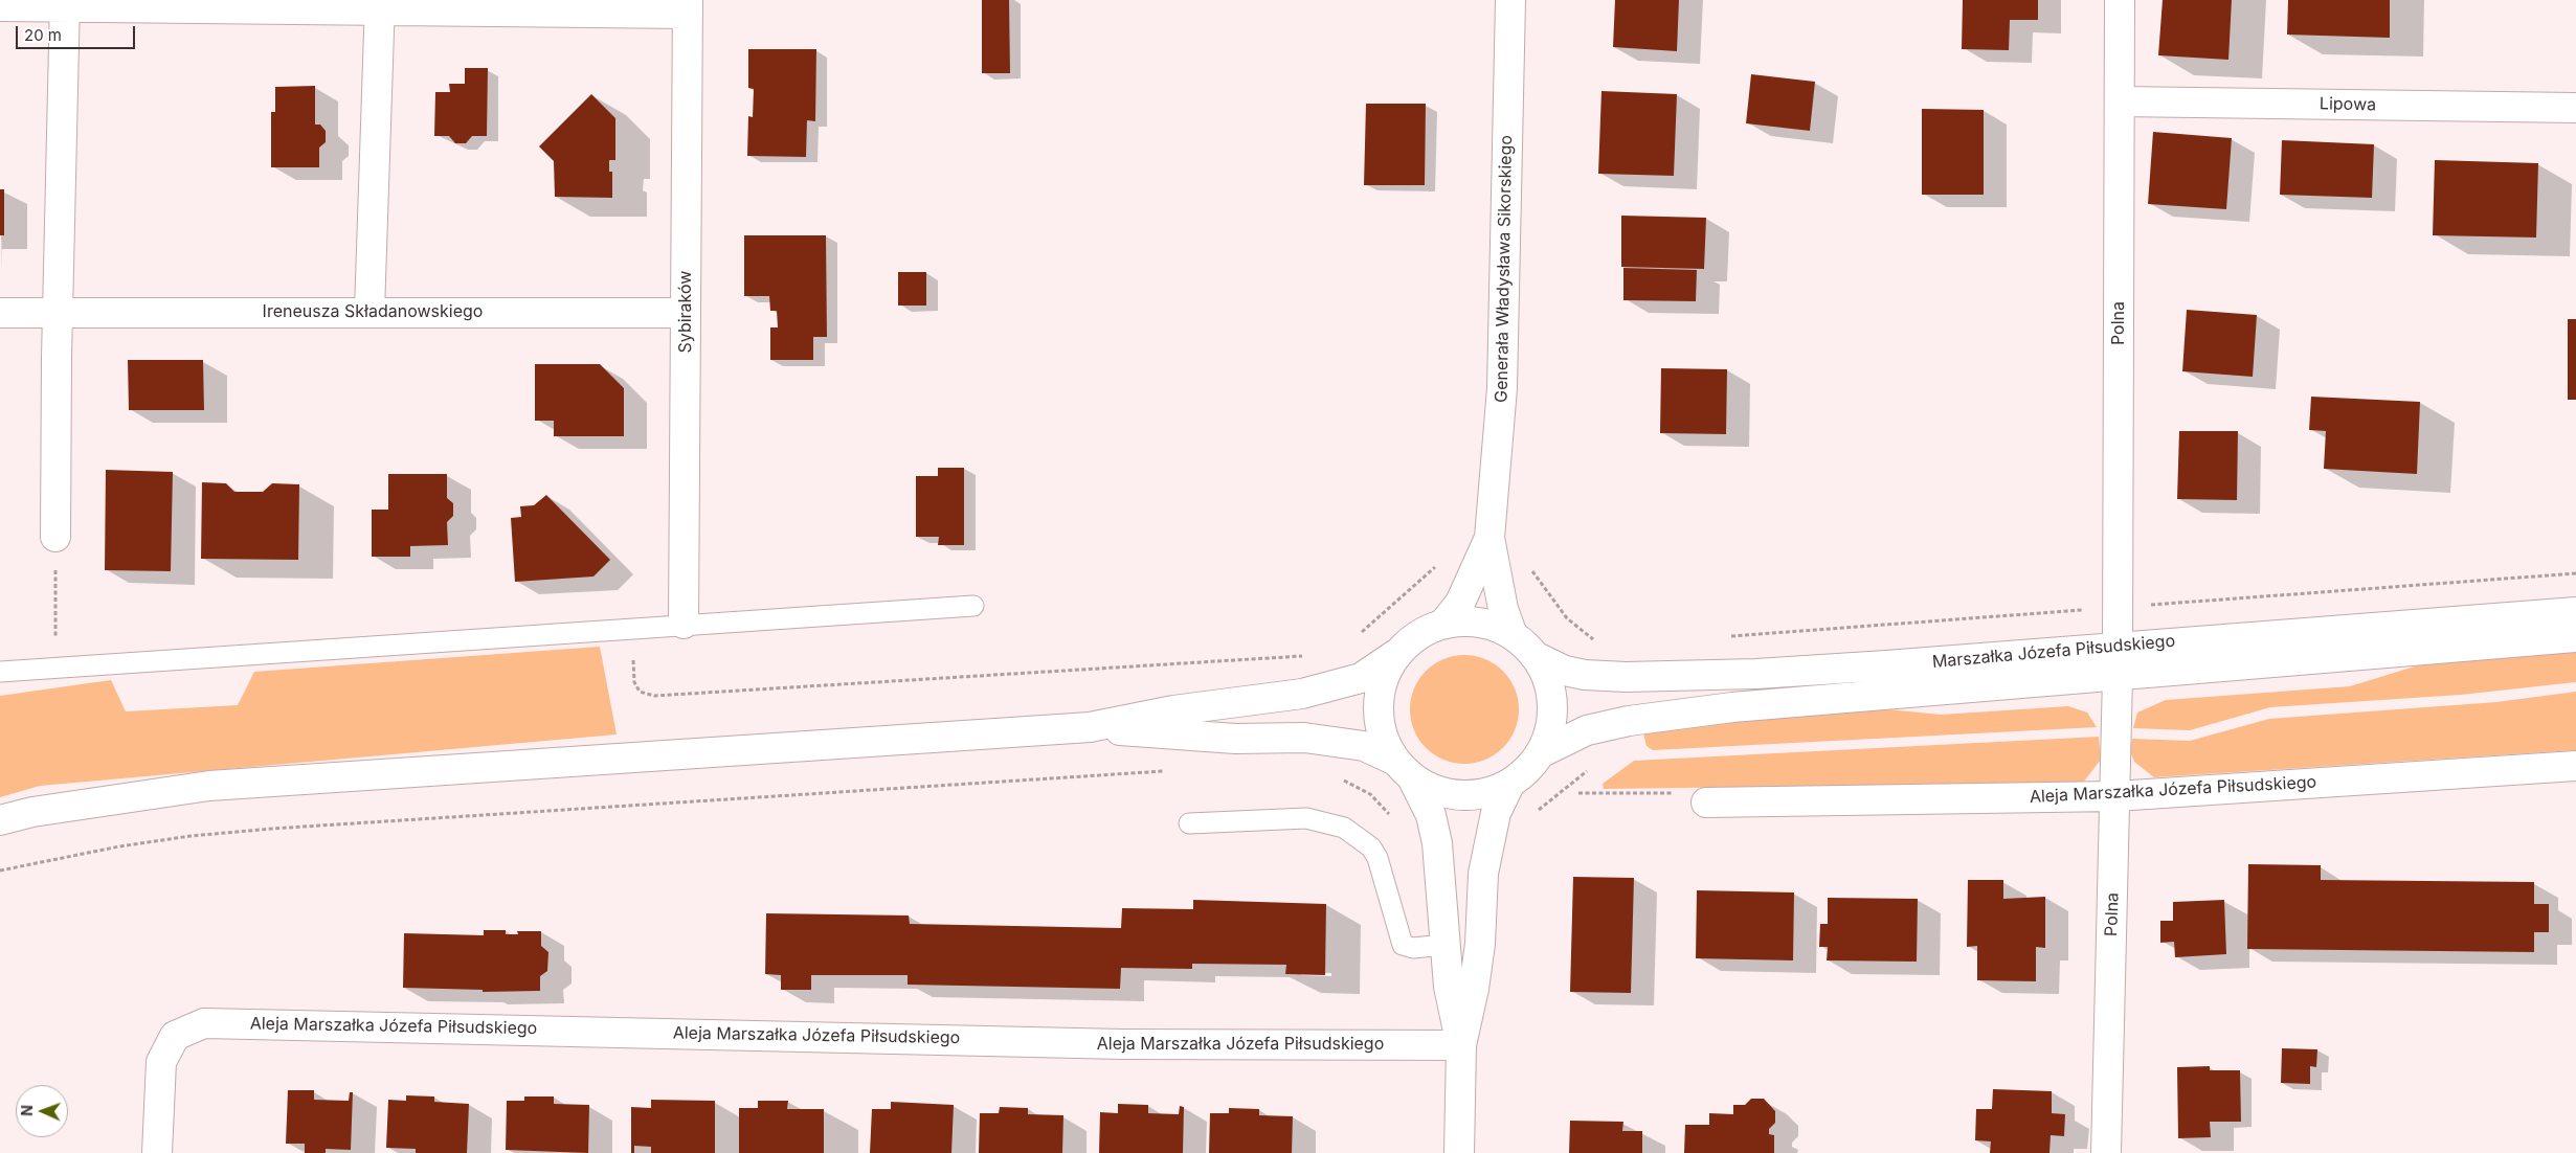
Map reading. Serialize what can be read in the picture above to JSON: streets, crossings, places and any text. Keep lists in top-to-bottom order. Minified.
{"streets":{"street":["Lipowa","Generała Władysława Sikorskiego","Ireneusza Składanowskiego","Sybiraków","Polna","Marszałka Józefa Piłsudskiego","Aleja Marszałka Józefa Piłsudskiego"]},"crossings":[["Lipowa","Polna"],["Generała Władysława Sikorskiego","Marszałka Józefa Piłsudskiego"],["Ireneusza Składanowskiego","Sybiraków"],["Polna","Marszałka Józefa Piłsudskiego"],["Polna","Aleja Marszałka Józefa Piłsudskiego"]],"scale_bar":"20 m","north":"left"}
